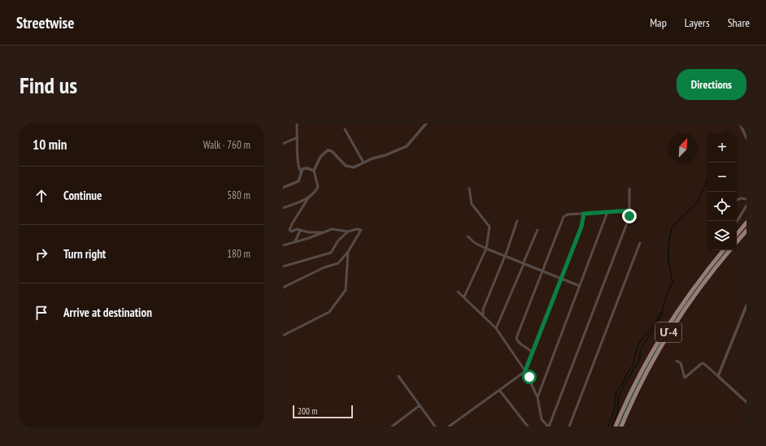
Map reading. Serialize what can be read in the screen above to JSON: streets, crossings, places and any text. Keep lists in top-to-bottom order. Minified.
{"streets":{"highway":["Մ-4"]},"scale_bar":"200 m","north":"top right","page":{"header":"Streetwise","nav":["Map","Layers","Share"],"buttons":"Directions","title":"Find us","heading":["10 min","Walk · 760 m"],"map_buttons":["+","−"],"list":[["Continue","580 m"],["Turn right","180 m"],"Arrive at destination"],"scale":"200 m"}}
